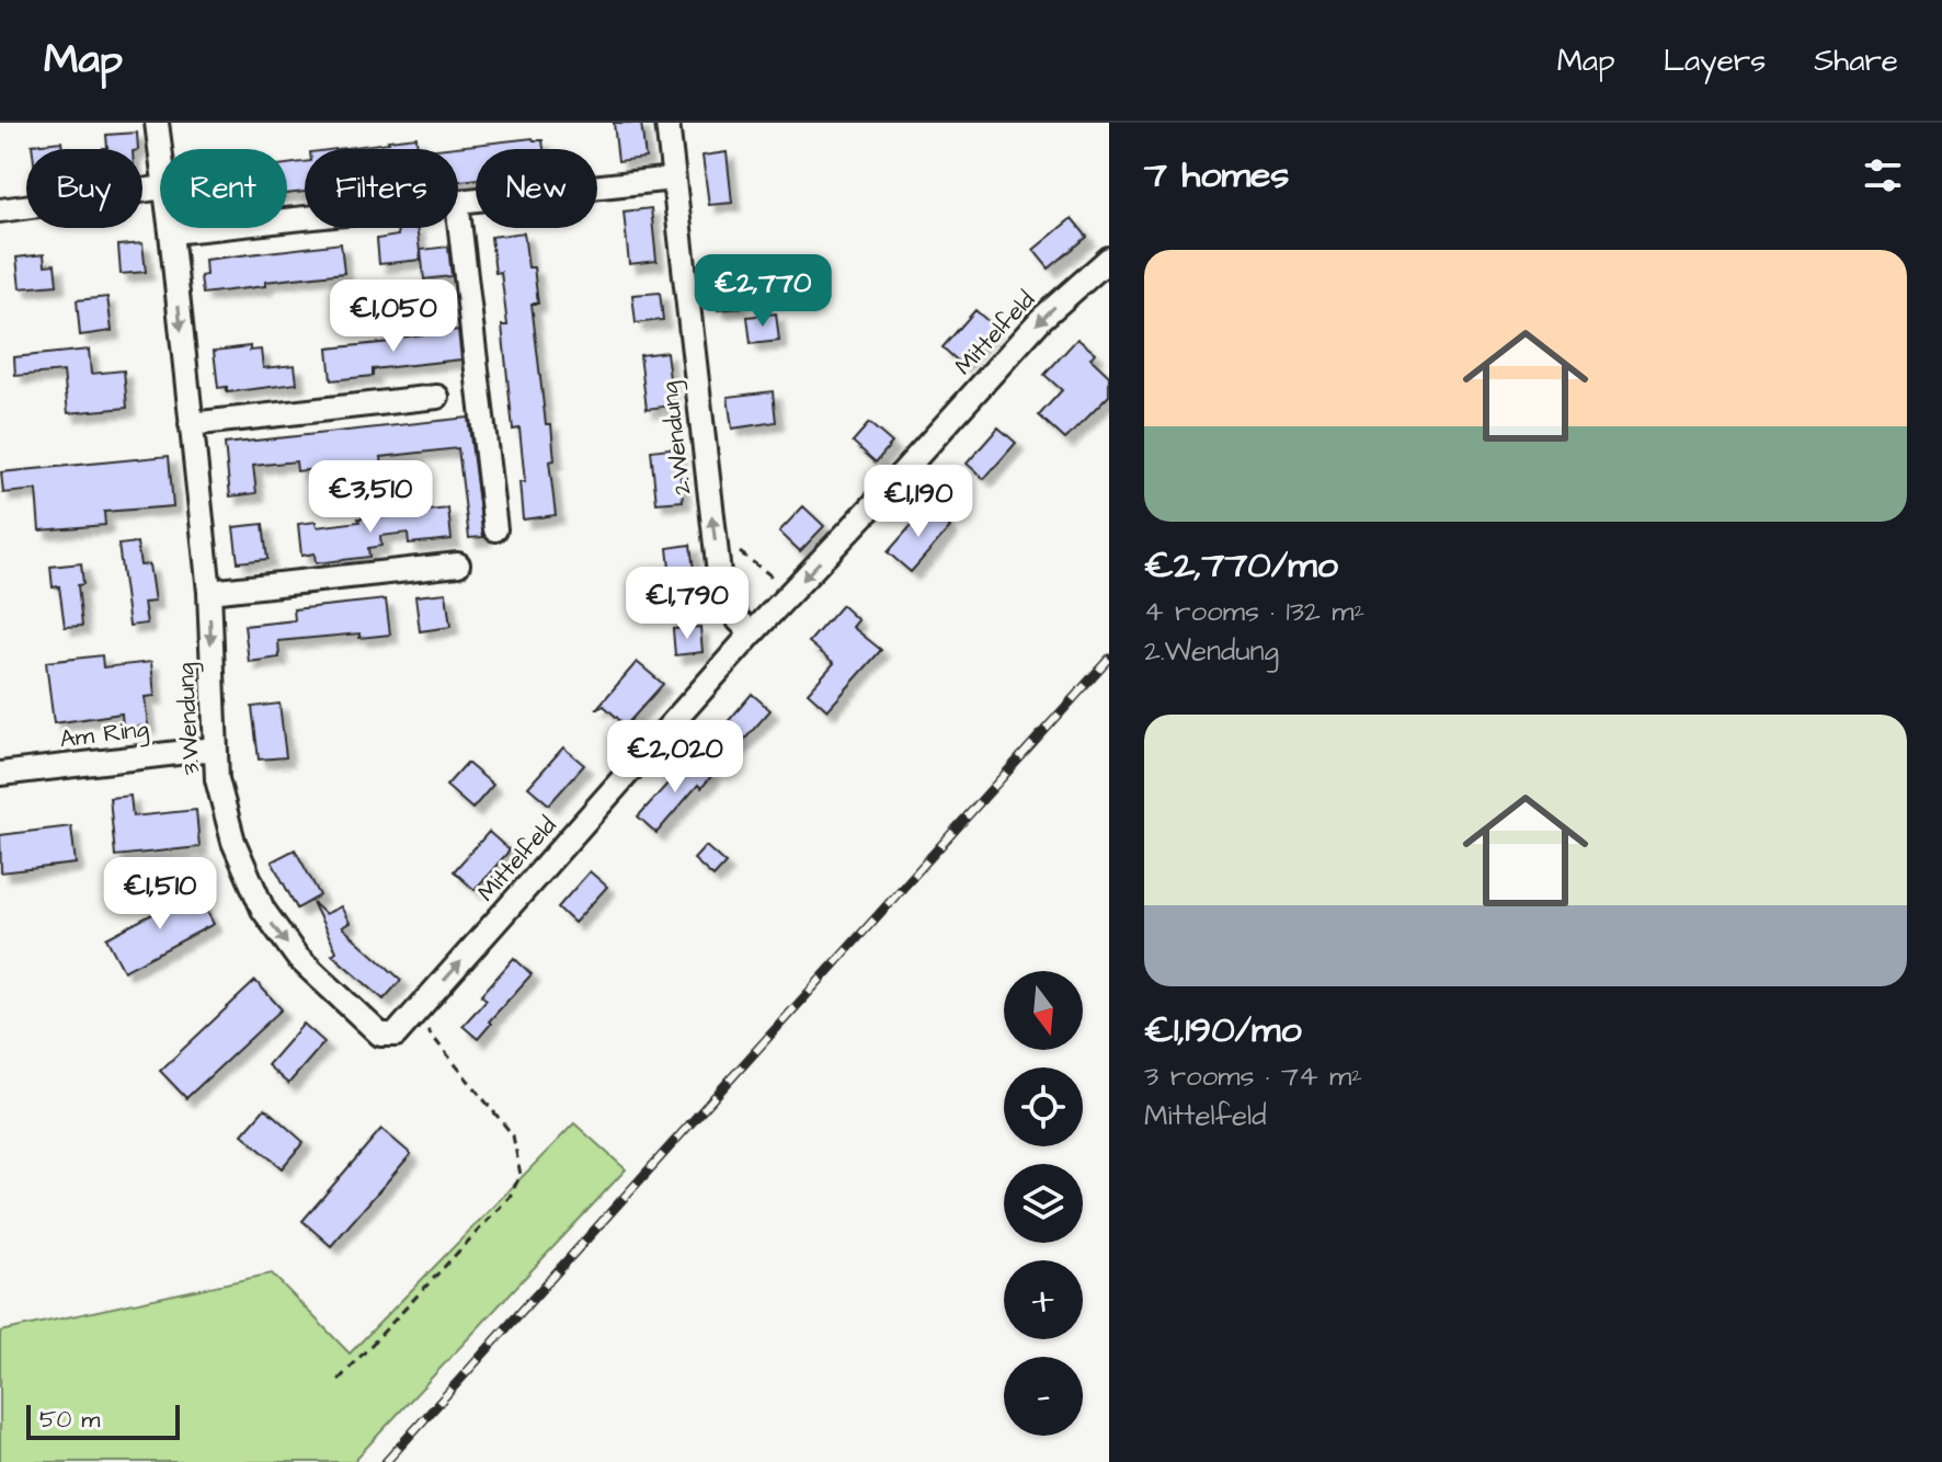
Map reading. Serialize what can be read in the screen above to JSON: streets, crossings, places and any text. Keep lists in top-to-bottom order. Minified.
{"streets":{"street":["Mittelfeld","2.Wendung","3.Wendung","Am Ring"]},"crossings":[["Mittelfeld","2.Wendung"],["Mittelfeld","3.Wendung"],["3.Wendung","Am Ring"]],"one_way":["2.Wendung","3.Wendung"],"scale_bar":"50 m","north":"bottom","page":{"header":"Map","nav":["Map","Layers","Share"],"heading":"7 homes","chip":["Buy","Rent","Filters","New"],"list":[{"name":"€2,770/mo","note":"4 rooms · 132 m² · 2.Wendung"},{"name":"€1,190/mo","note":"3 rooms · 74 m² · Mittelfeld"}],"price":["€2,770","€1,050","€3,510","€1,190","€1,790","€2,020","€1,510"],"map_buttons":["+","−"],"scale":"50 m"}}
